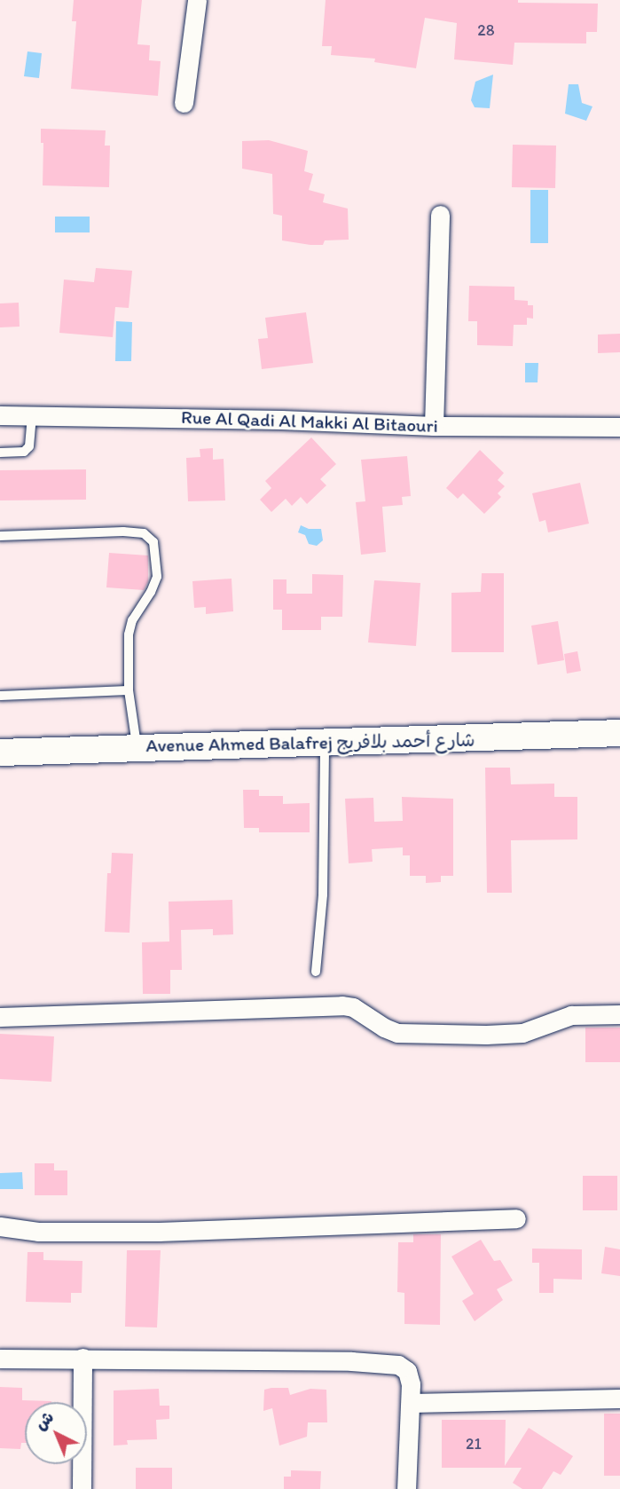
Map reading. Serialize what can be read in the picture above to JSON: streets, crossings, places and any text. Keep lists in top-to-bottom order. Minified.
{"streets":{"main road":["Avenue Ahmed Balafrej شارع أحمد بلافريج"],"street":["Rue Al Qadi Al Makki Al Bitaouri"]},"house_numbers":["28","21"],"north":"top left"}
